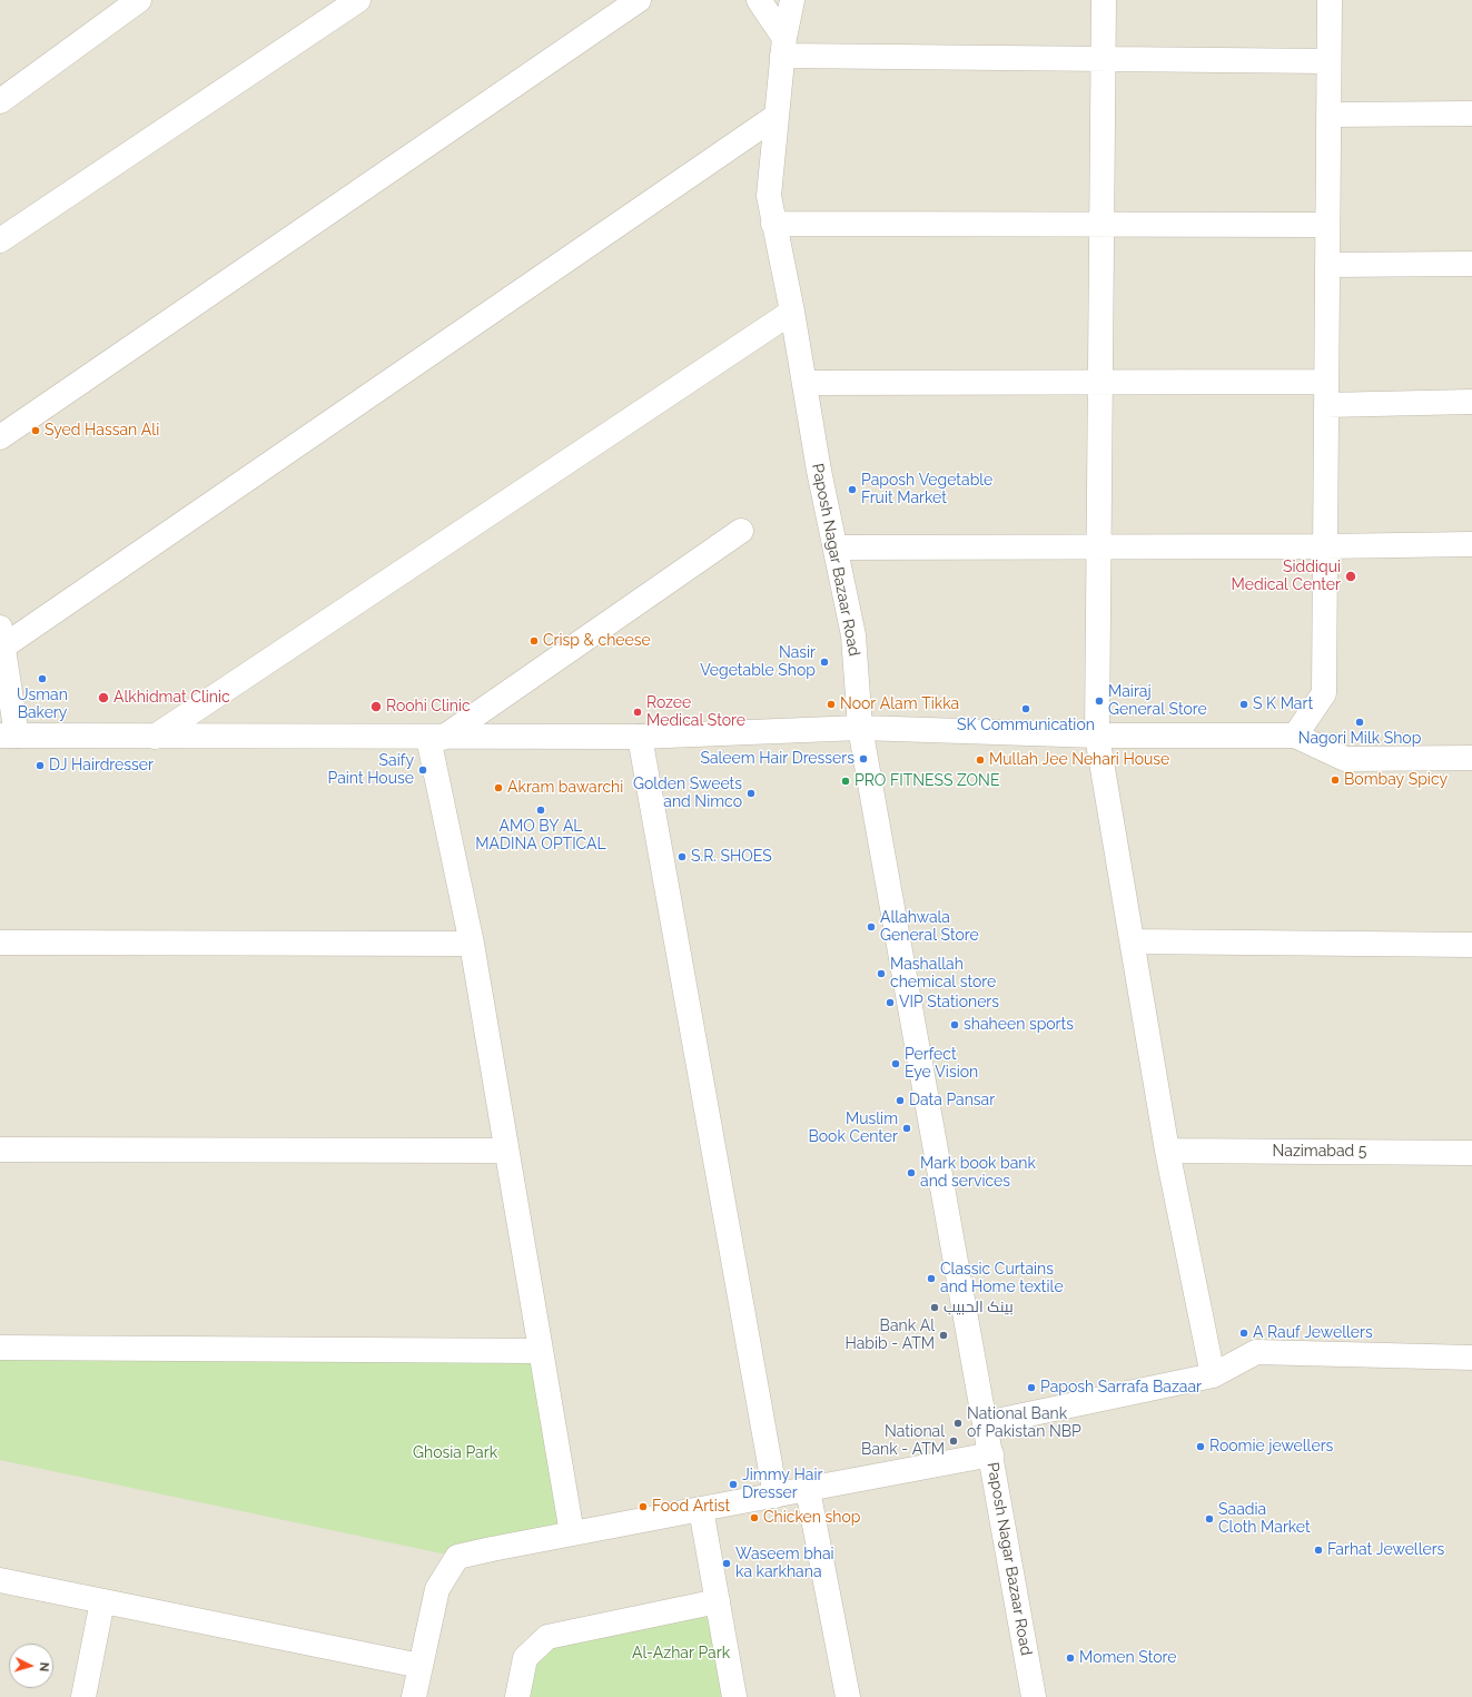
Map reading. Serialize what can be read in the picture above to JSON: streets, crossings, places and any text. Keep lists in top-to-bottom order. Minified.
{"streets":{"street":["Paposh Nagar Bazaar Road","Nazimabad 5"]},"parks":["Ghosia Park","Al-Azhar Park"],"places":["Syed Hassan Ali","Paposh Vegetable Fruit Market","Siddiqui Medical Center","Crisp & cheese","Nasir Vegetable Shop","Usman Bakery","Alkhidmat Clinic","Mairaj General Store","Noor Alam Tikka","S K Mart","Roohi Clinic","SK Communication","Rozee Medical Store","Nagori Milk Shop","Saleem Hair Dressers","Mullah Jee Nehari House","DJ Hairdresser","Saify Paint House","Bombay Spicy","PRO FITNESS ZONE","Akram bawarchi","Golden Sweets and Nimco","AMO BY AL MADINA OPTICAL","S.R. SHOES","Allahwala General Store","Mashallah chemical store","VIP Stationers","shaheen sports","Perfect Eye Vision","Data Pansar","Muslim Book Center","Mark book bank and services","Classic Curtains and Home textile","بينک الحبيب","A Rauf Jewellers","Bank Al Habib - ATM","Paposh Sarrafa Bazaar","National Bank of Pakistan NBP","National Bank - ATM","Roomie jewellers","Jimmy Hair Dresser","Food Artist","Chicken shop","Saadia Cloth Market","Farhat Jewellers","Waseem bhai ka karkhana","Momen Store"],"north":"right"}
